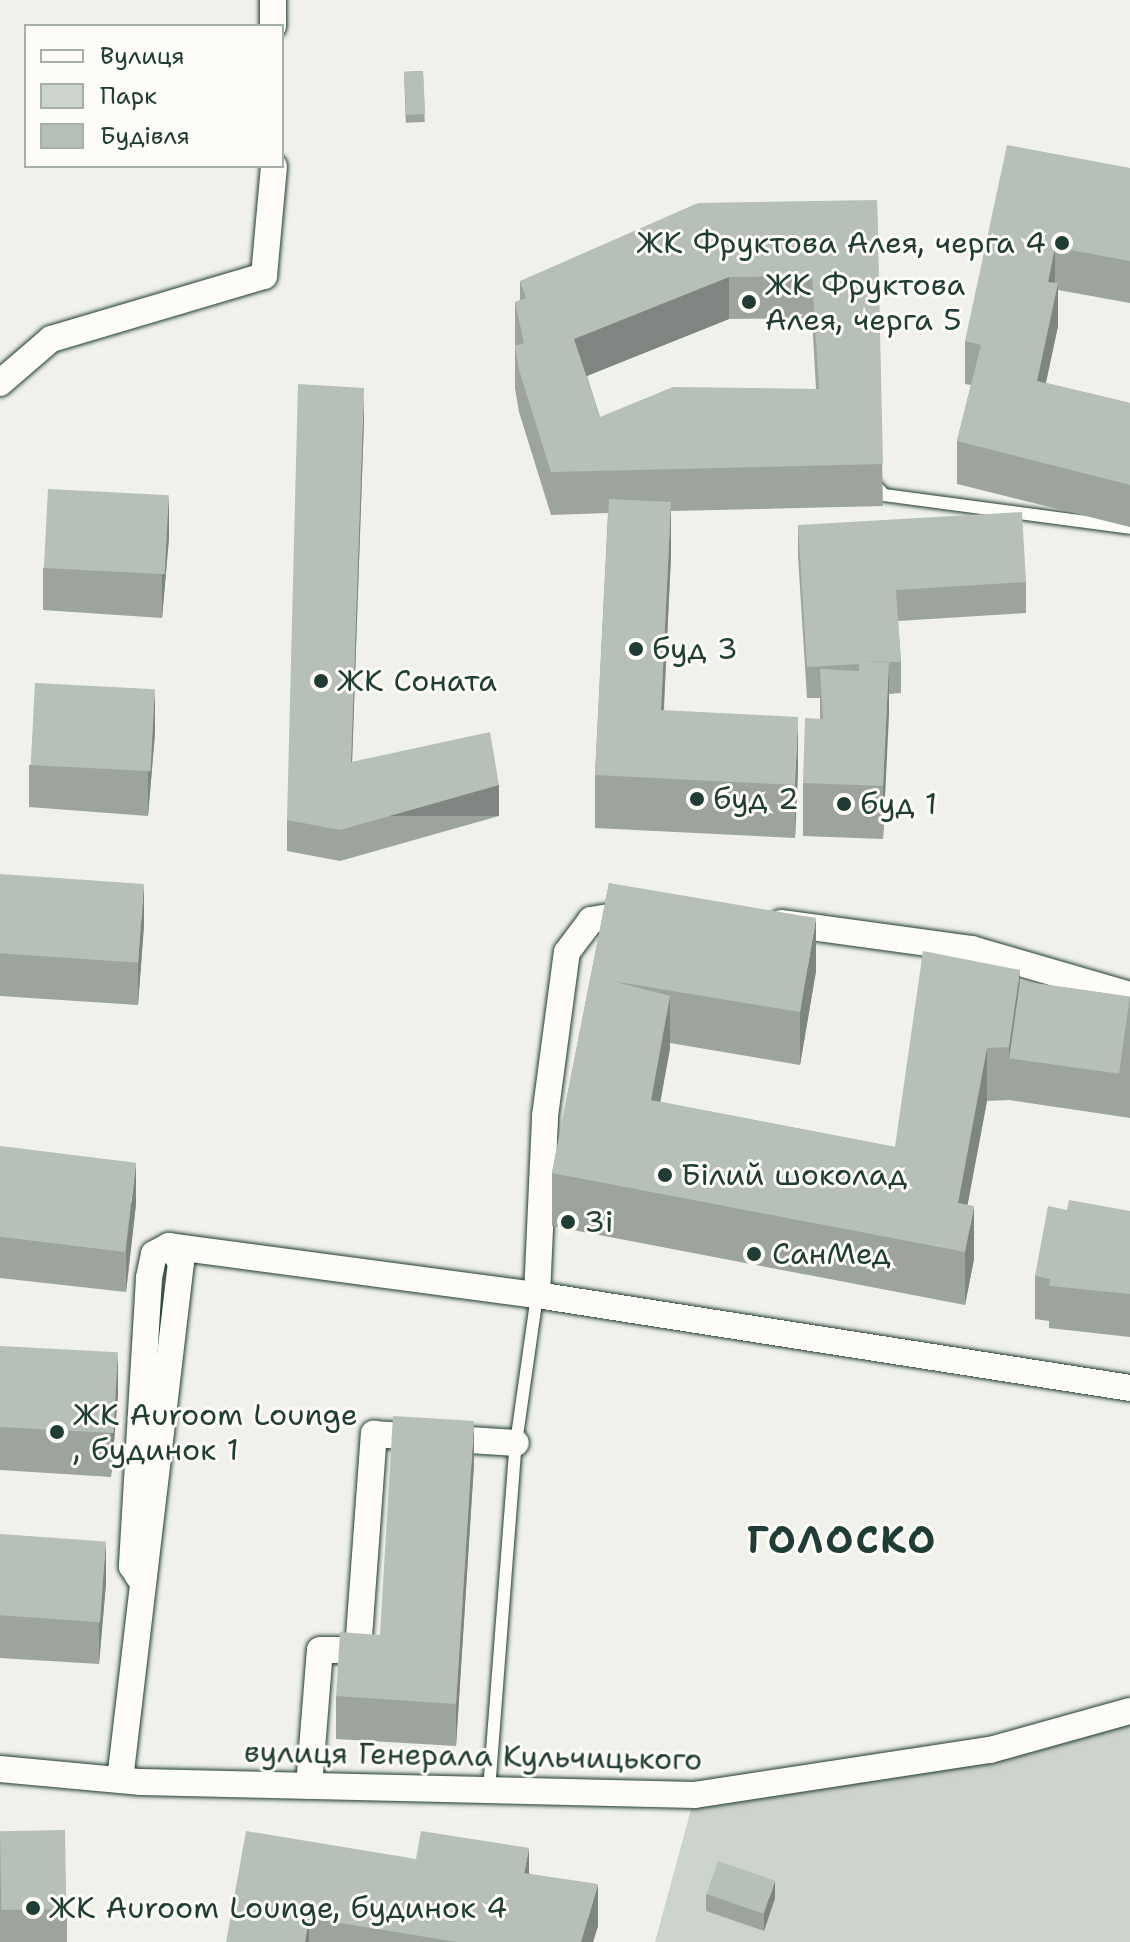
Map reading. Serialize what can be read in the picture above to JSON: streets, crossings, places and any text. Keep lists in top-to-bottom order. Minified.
{"streets":{"street":["вулиця Генерала Кульчицького"]},"districts":["ГОЛОСКО"],"places":["ЖК Фруктова Алея, черга 4","ЖК Фруктова Алея, черга 5","буд 3","ЖК Соната","буд 2","буд 1","Білий шоколад","3і","СанМед","ЖК Auroom Lounge , будинок 1","ЖК Auroom Lounge, будинок 4"],"legend":["Вулиця","Парк","Будівля"]}
